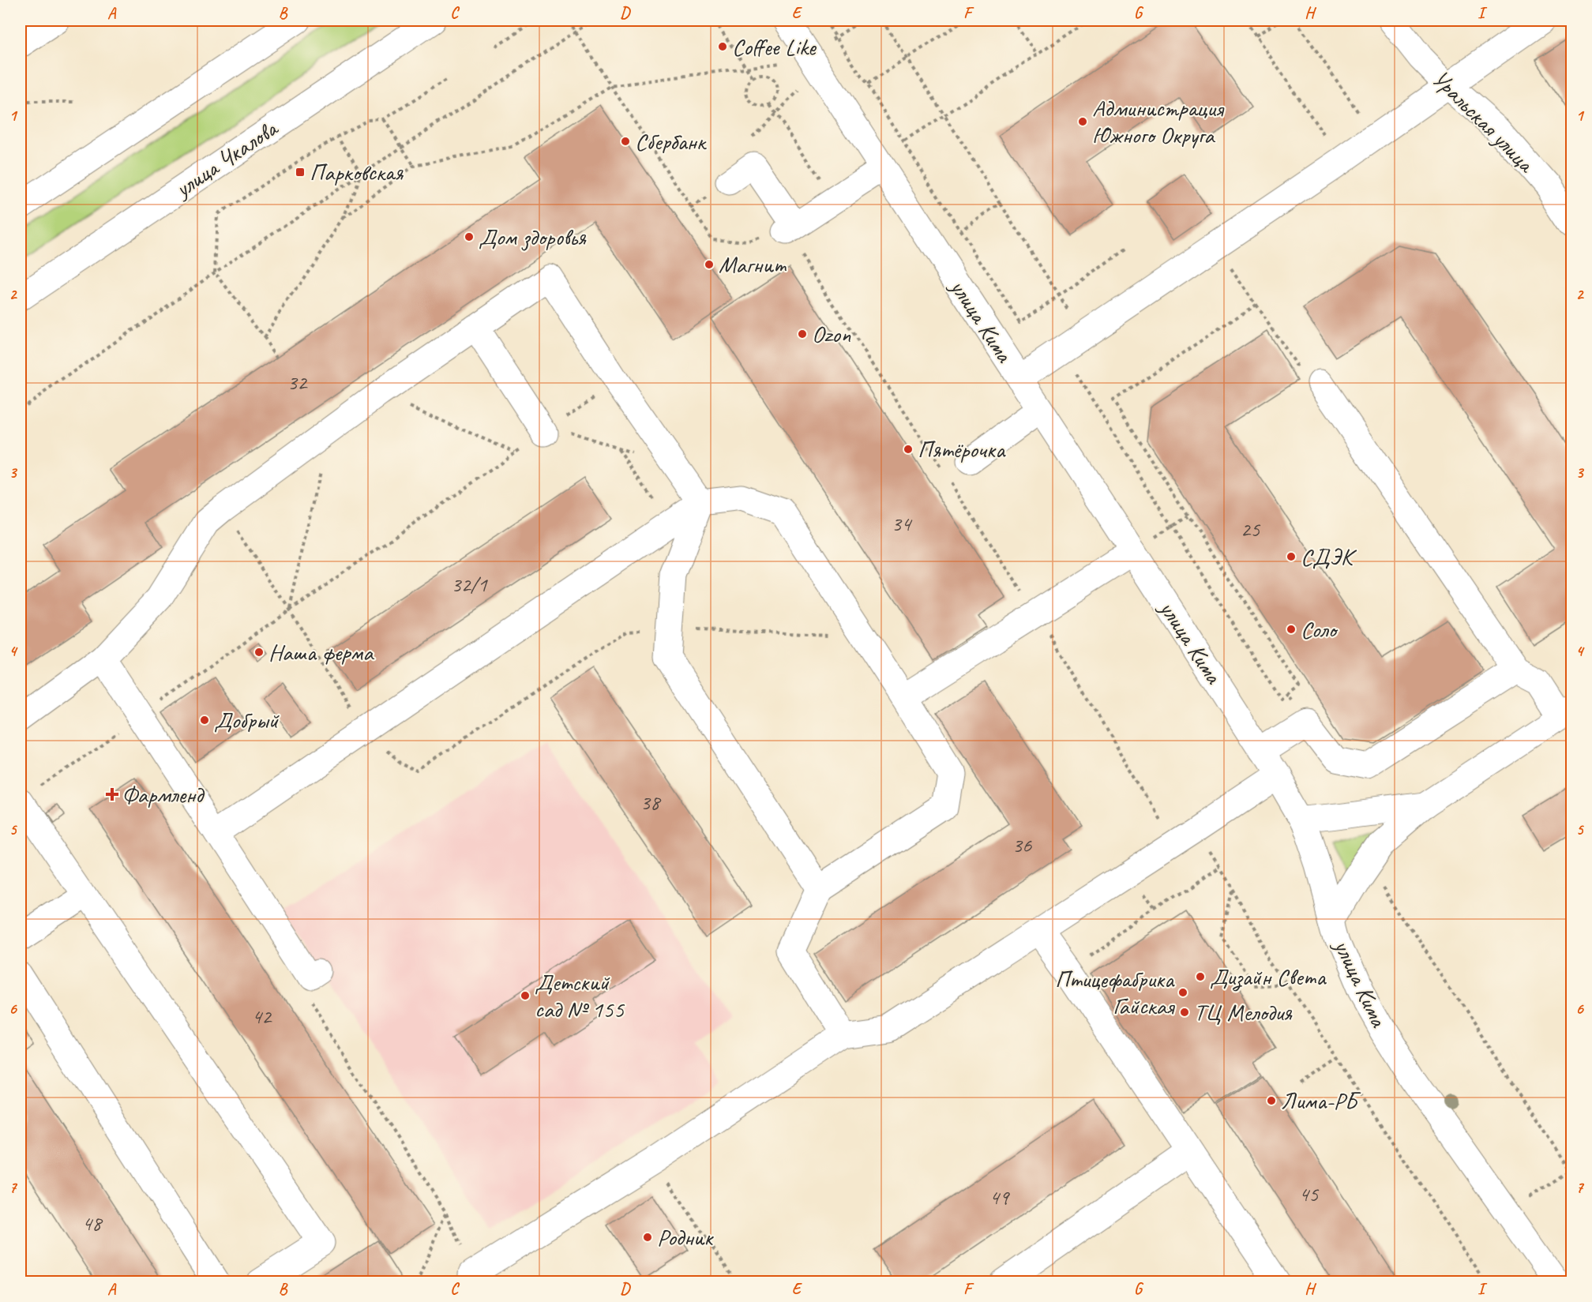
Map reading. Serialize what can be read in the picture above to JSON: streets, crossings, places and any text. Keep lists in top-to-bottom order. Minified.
{"streets":{"street":["Уральская улица","улица Чкалова","улица Кима"]},"places":{"other":["Coffee Like","Администрация Южного Округа","Сбербанк","Дом здоровья","Магнит","Ozon","Пятёрочка","СДЭК","Соло","Наша ферма","Добрый","Дизайн Света","Птицефабрика Гайская","Детский сад № 155","ТЦ Мелодия","Лима-РБ","Родник"],"transit":["Парковская"],"health":["Фармленд"]},"house_numbers":["32","34","25","32/1","38","36","42","45","49","48"],"grid":{"columns":["A","B","C","D","E","F","G","H","I"],"rows":["1","2","3","4","5","6","7"]}}
